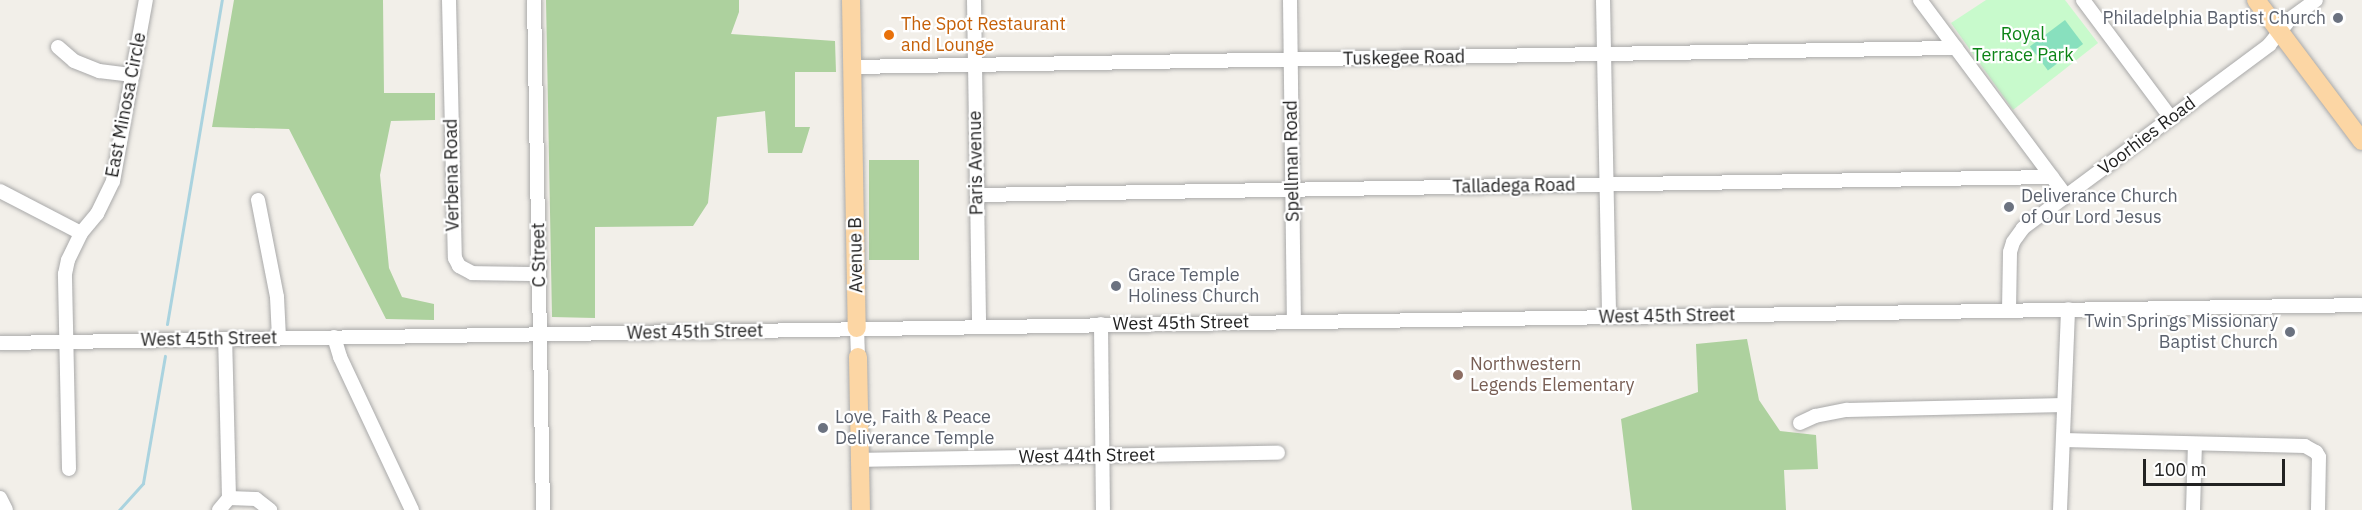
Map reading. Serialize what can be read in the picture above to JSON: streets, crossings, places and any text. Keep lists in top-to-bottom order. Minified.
{"streets":{"main road":["Avenue B"],"street":["Tuskegee Road","East Minosa Circle","Voorhies Road","Spellman Road","Paris Avenue","Verbena Road","Talladega Road","C Street","West 45th Street","West 44th Street"]},"crossings":[["Tuskegee Road","Spellman Road"],["Tuskegee Road","Paris Avenue"],["Tuskegee Road","Avenue B"],["East Minosa Circle","West 45th Street"],["Voorhies Road","West 45th Street"],["Spellman Road","Talladega Road"],["Spellman Road","West 45th Street"],["Paris Avenue","Talladega Road"],["Paris Avenue","West 45th Street"],["Verbena Road","C Street"],["C Street","West 45th Street"],["Avenue B","West 45th Street"],["Avenue B","West 44th Street"]],"parks":["Royal Terrace Park"],"places":["Philadelphia Baptist Church","The Spot Restaurant and Lounge","Deliverance Church of Our Lord Jesus","Grace Temple Holiness Church","Twin Springs Missionary Baptist Church","Northwestern Legends Elementary","Love, Faith & Peace Deliverance Temple"],"scale_bar":"100 m"}
